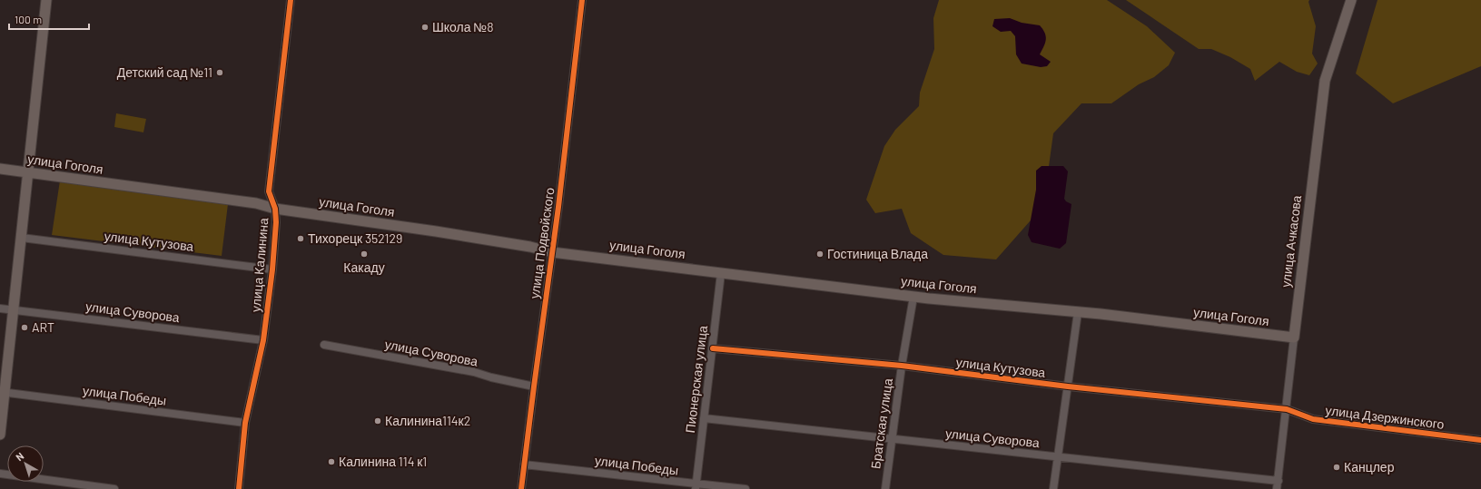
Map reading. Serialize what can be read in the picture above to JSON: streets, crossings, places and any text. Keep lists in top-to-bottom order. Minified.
{"streets":{"main road":["улица Гоголя","улица Ачкасова"],"street":["улица Кутузова","улица Подвойского","улица Калинина","улица Суворова","Пионерская улица","улица Победы","улица Дзержинского","Братская улица"]},"crossings":[["улица Гоголя","улица Ачкасова"],["улица Гоголя","улица Подвойского"],["улица Гоголя","улица Калинина"],["улица Гоголя","Пионерская улица"],["улица Гоголя","Братская улица"],["улица Кутузова","улица Ачкасова"],["улица Кутузова","улица Калинина"],["улица Кутузова","Пионерская улица"],["улица Кутузова","улица Дзержинского"],["улица Кутузова","Братская улица"],["улица Ачкасова","улица Суворова"],["улица Ачкасова","улица Дзержинского"],["улица Подвойского","улица Суворова"],["улица Подвойского","улица Победы"],["улица Калинина","улица Суворова"],["улица Калинина","улица Победы"],["улица Суворова","Пионерская улица"],["улица Суворова","Братская улица"],["Пионерская улица","улица Победы"]],"places":["Школа №8","Детский сад №11","Тихорецк 352129","Какаду","Гостиница Влада","ART","Калинина114к2","Калинина 114 к1","Канцлер"],"scale_bar":"100 m","north":"top left"}
